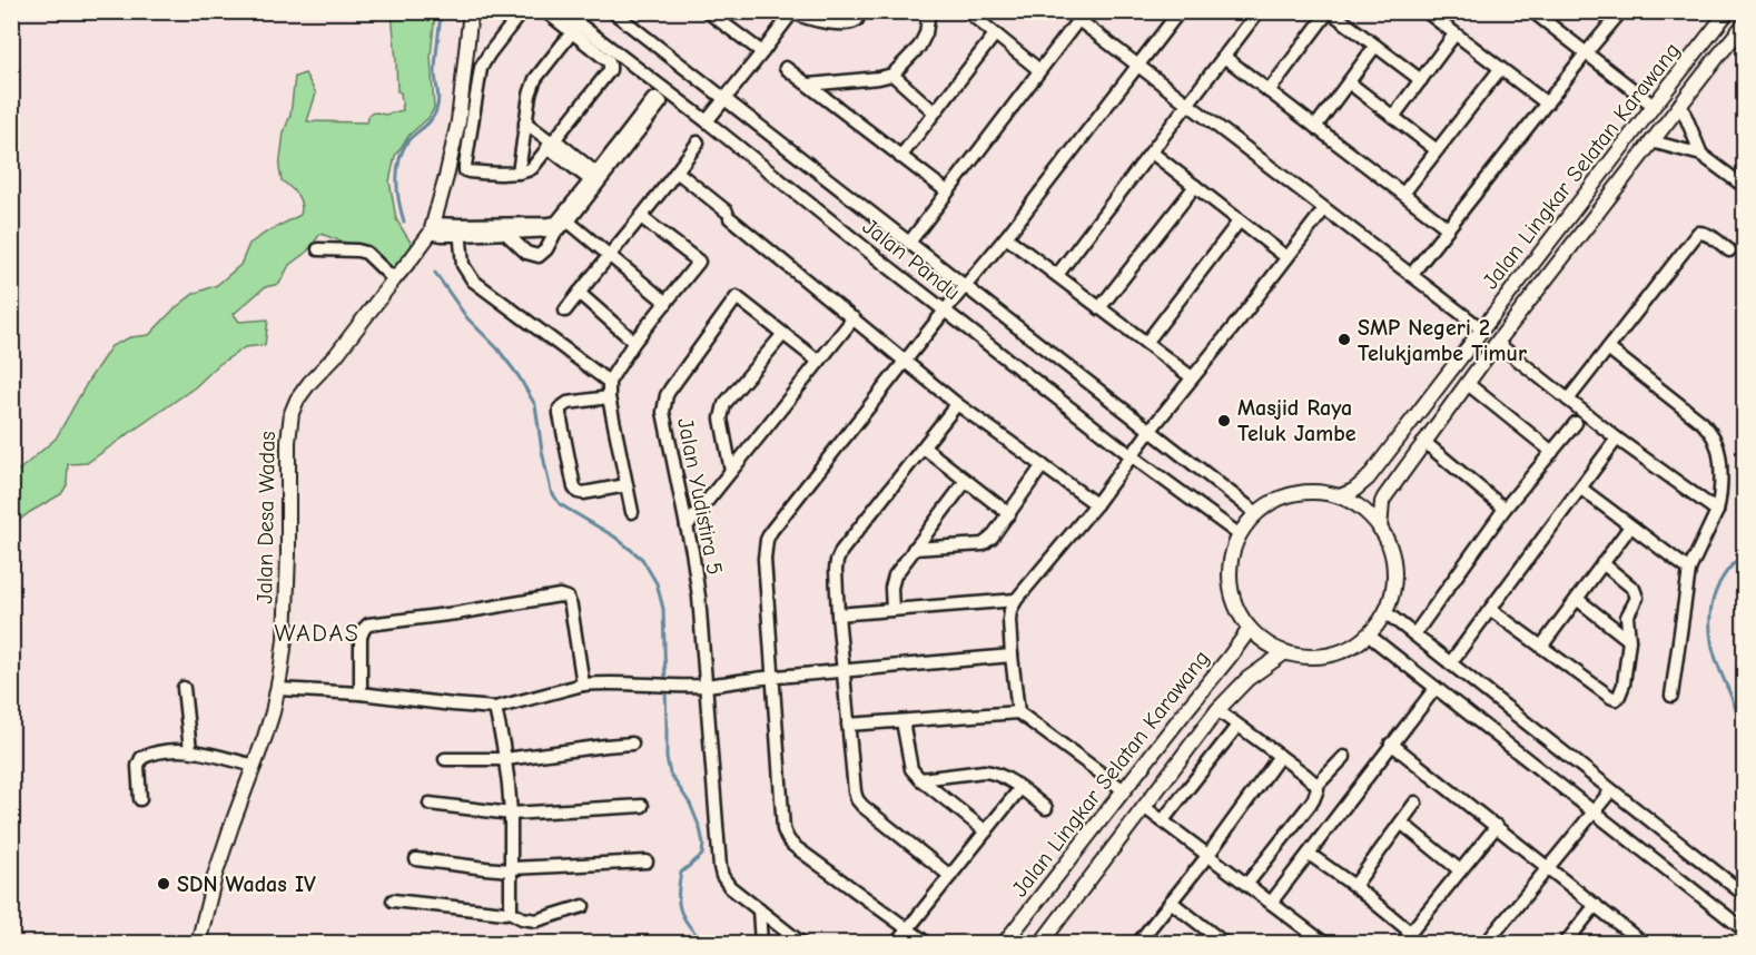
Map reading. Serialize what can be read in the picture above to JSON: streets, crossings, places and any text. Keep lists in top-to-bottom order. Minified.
{"streets":{"main road":["Jalan Lingkar Selatan Karawang","Jalan Desa Wadas"],"street":["Jalan Pandu","Jalan Yudistira 5"]},"crossings":[["Jalan Lingkar Selatan Karawang","Jalan Pandu"]],"districts":["WADAS"],"places":["SMP Negeri 2 Telukjambe Timur","Masjid Raya Teluk Jambe","SDN Wadas IV"]}
